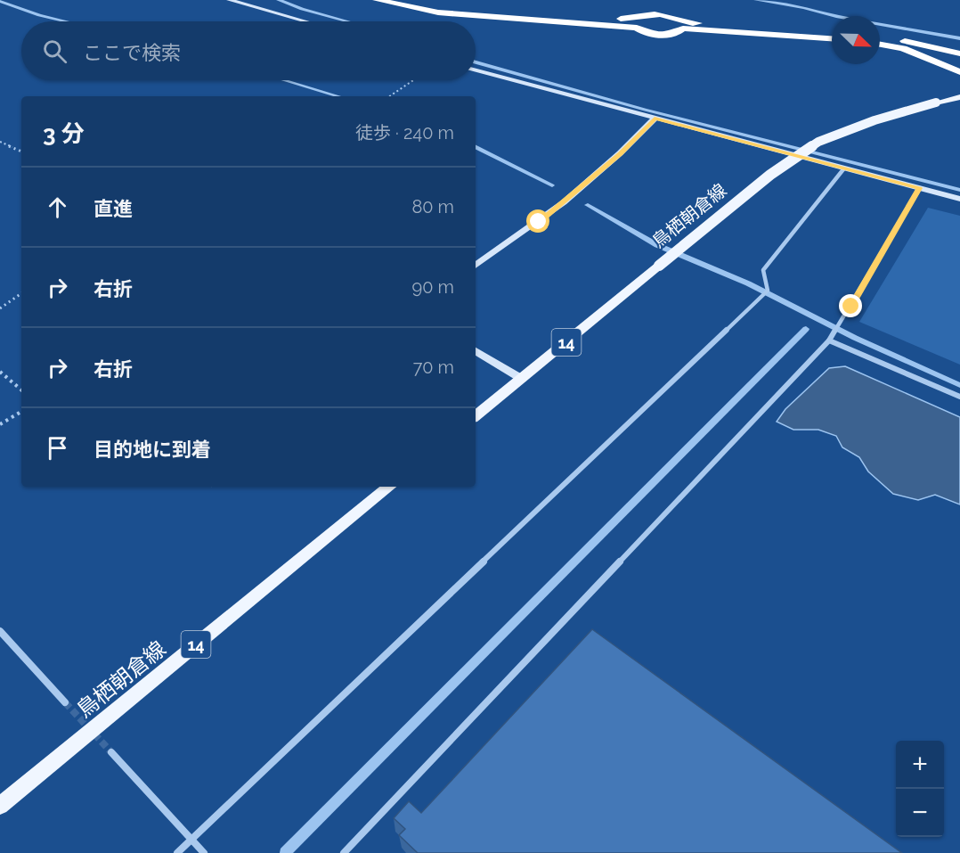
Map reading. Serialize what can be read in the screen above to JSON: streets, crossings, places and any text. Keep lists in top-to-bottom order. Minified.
{"streets":{"main road":["鳥栖朝倉線","14"]},"north":"bottom right","page":{"search":"ここで検索","heading":["3 分","徒歩 · 240 m"],"list":[["直進","80 m"],["右折","90 m"],["右折","70 m"],"目的地に到着"],"map_buttons":["+","−"]}}
